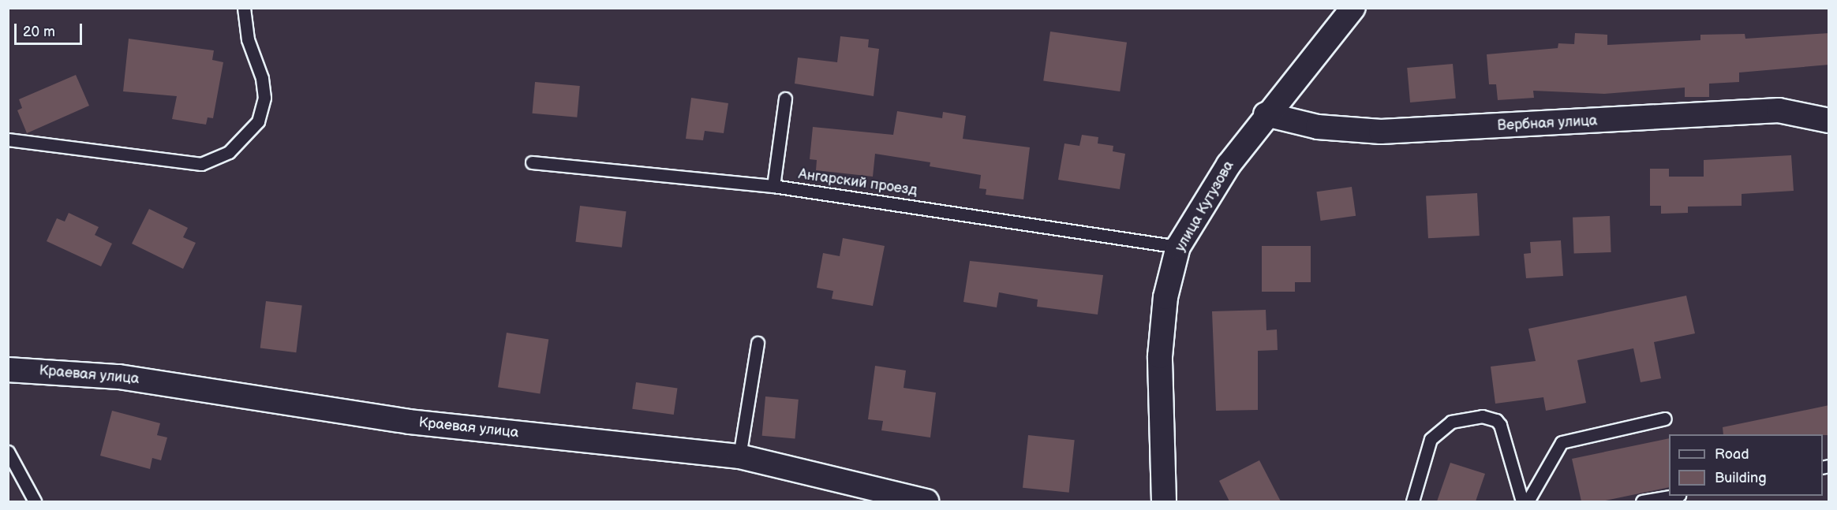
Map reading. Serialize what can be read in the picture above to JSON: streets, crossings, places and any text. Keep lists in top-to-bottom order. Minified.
{"streets":{"street":["Вербная улица","улица Кутузова","Краевая улица"],"lane":["Ангарский проезд"]},"crossings":[["Вербная улица","улица Кутузова"],["Ангарский проезд","улица Кутузова"]],"legend":["Road","Building"],"scale_bar":"20 m"}
